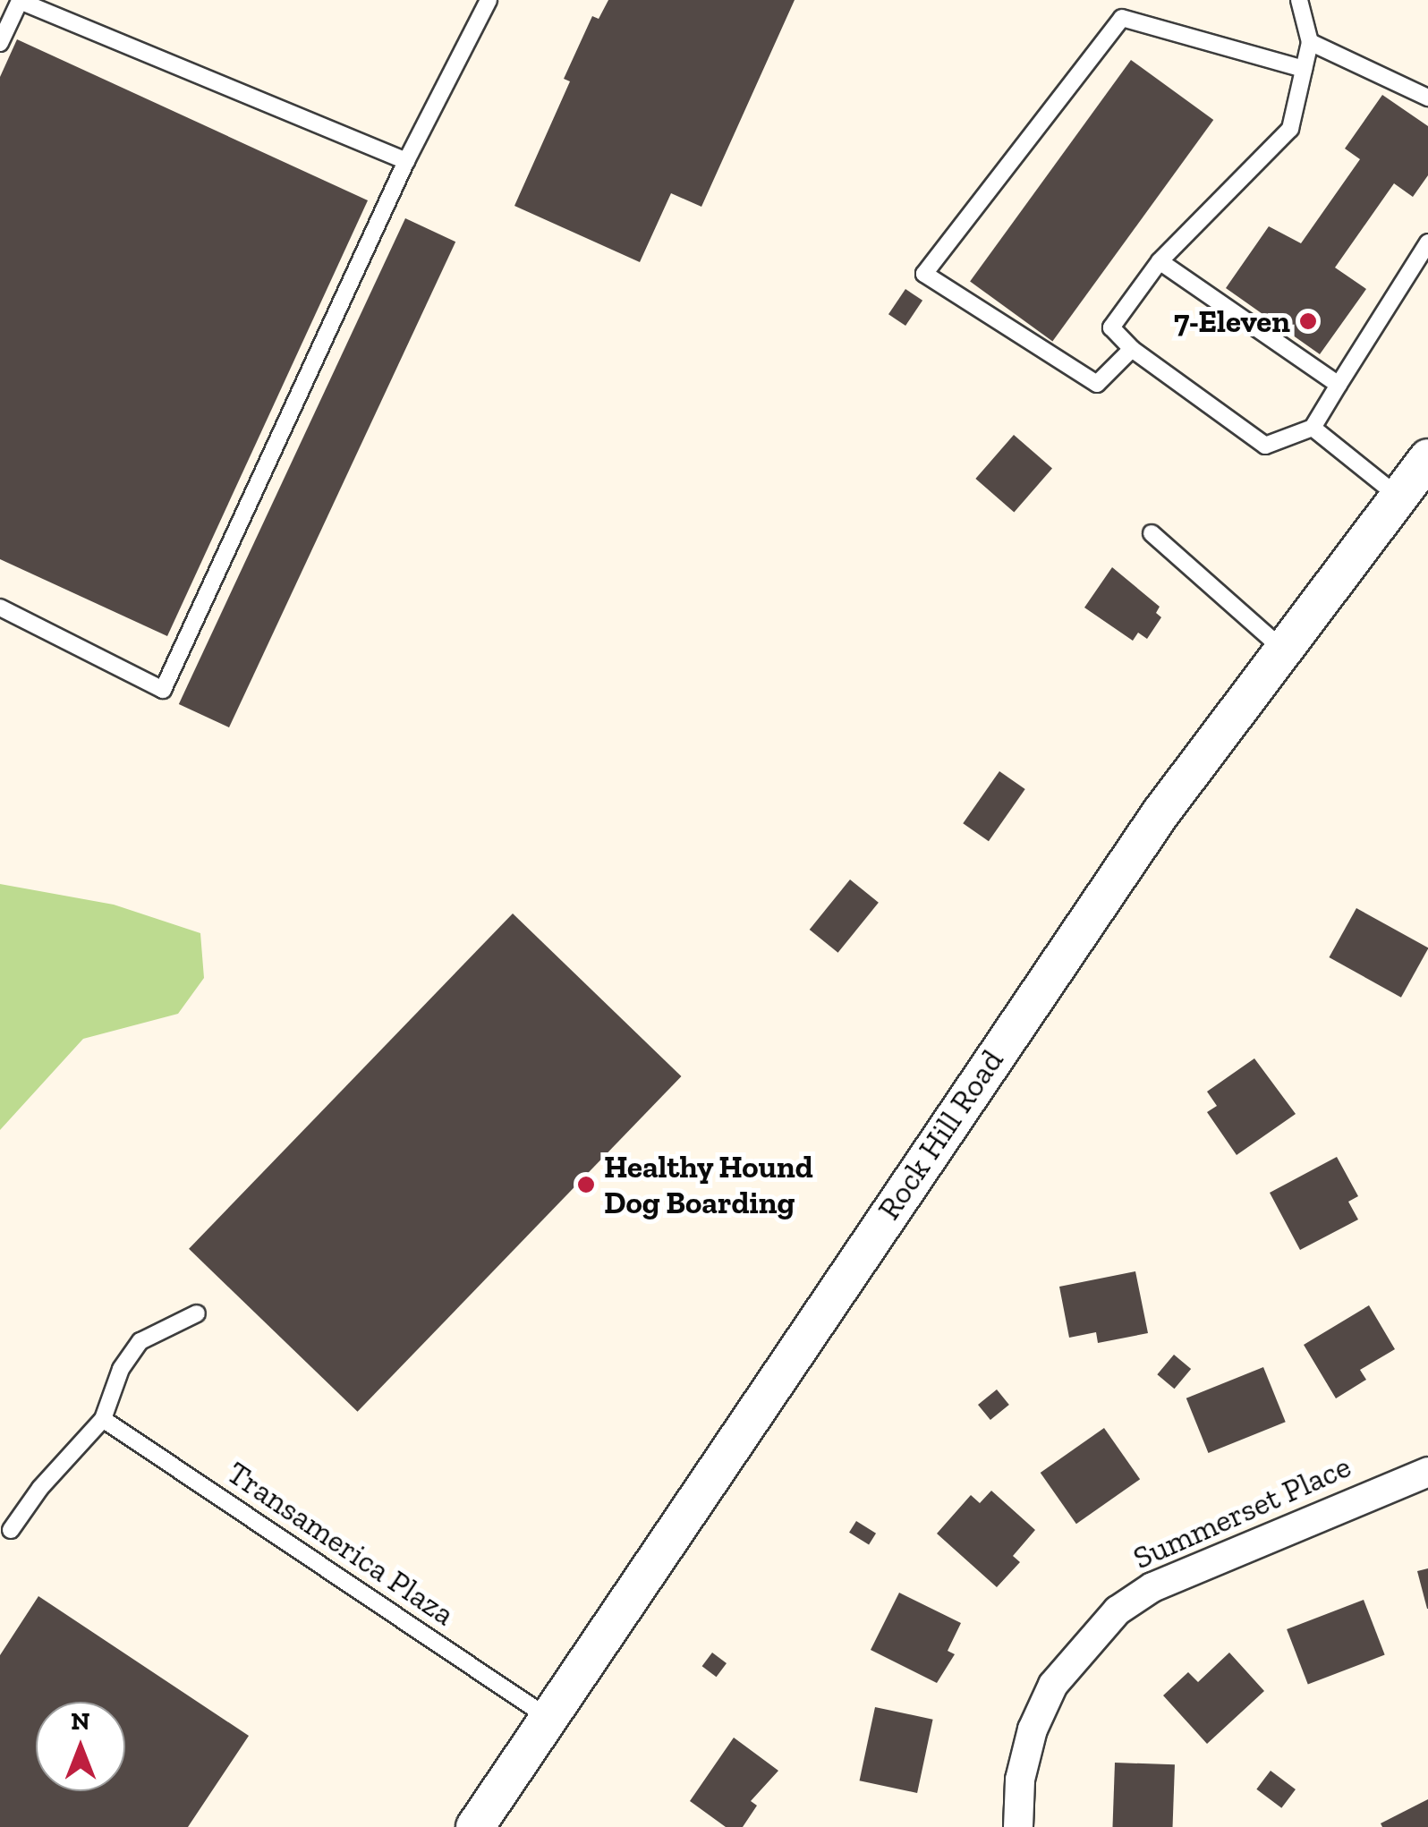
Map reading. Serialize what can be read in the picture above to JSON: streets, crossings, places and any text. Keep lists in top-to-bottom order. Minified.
{"streets":{"street":["Rock Hill Road","Summerset Place"],"lane":["Transamerica Plaza"]},"crossings":[["Rock Hill Road","Transamerica Plaza"]],"places":["7-Eleven","Healthy Hound Dog Boarding"],"north":"top"}
